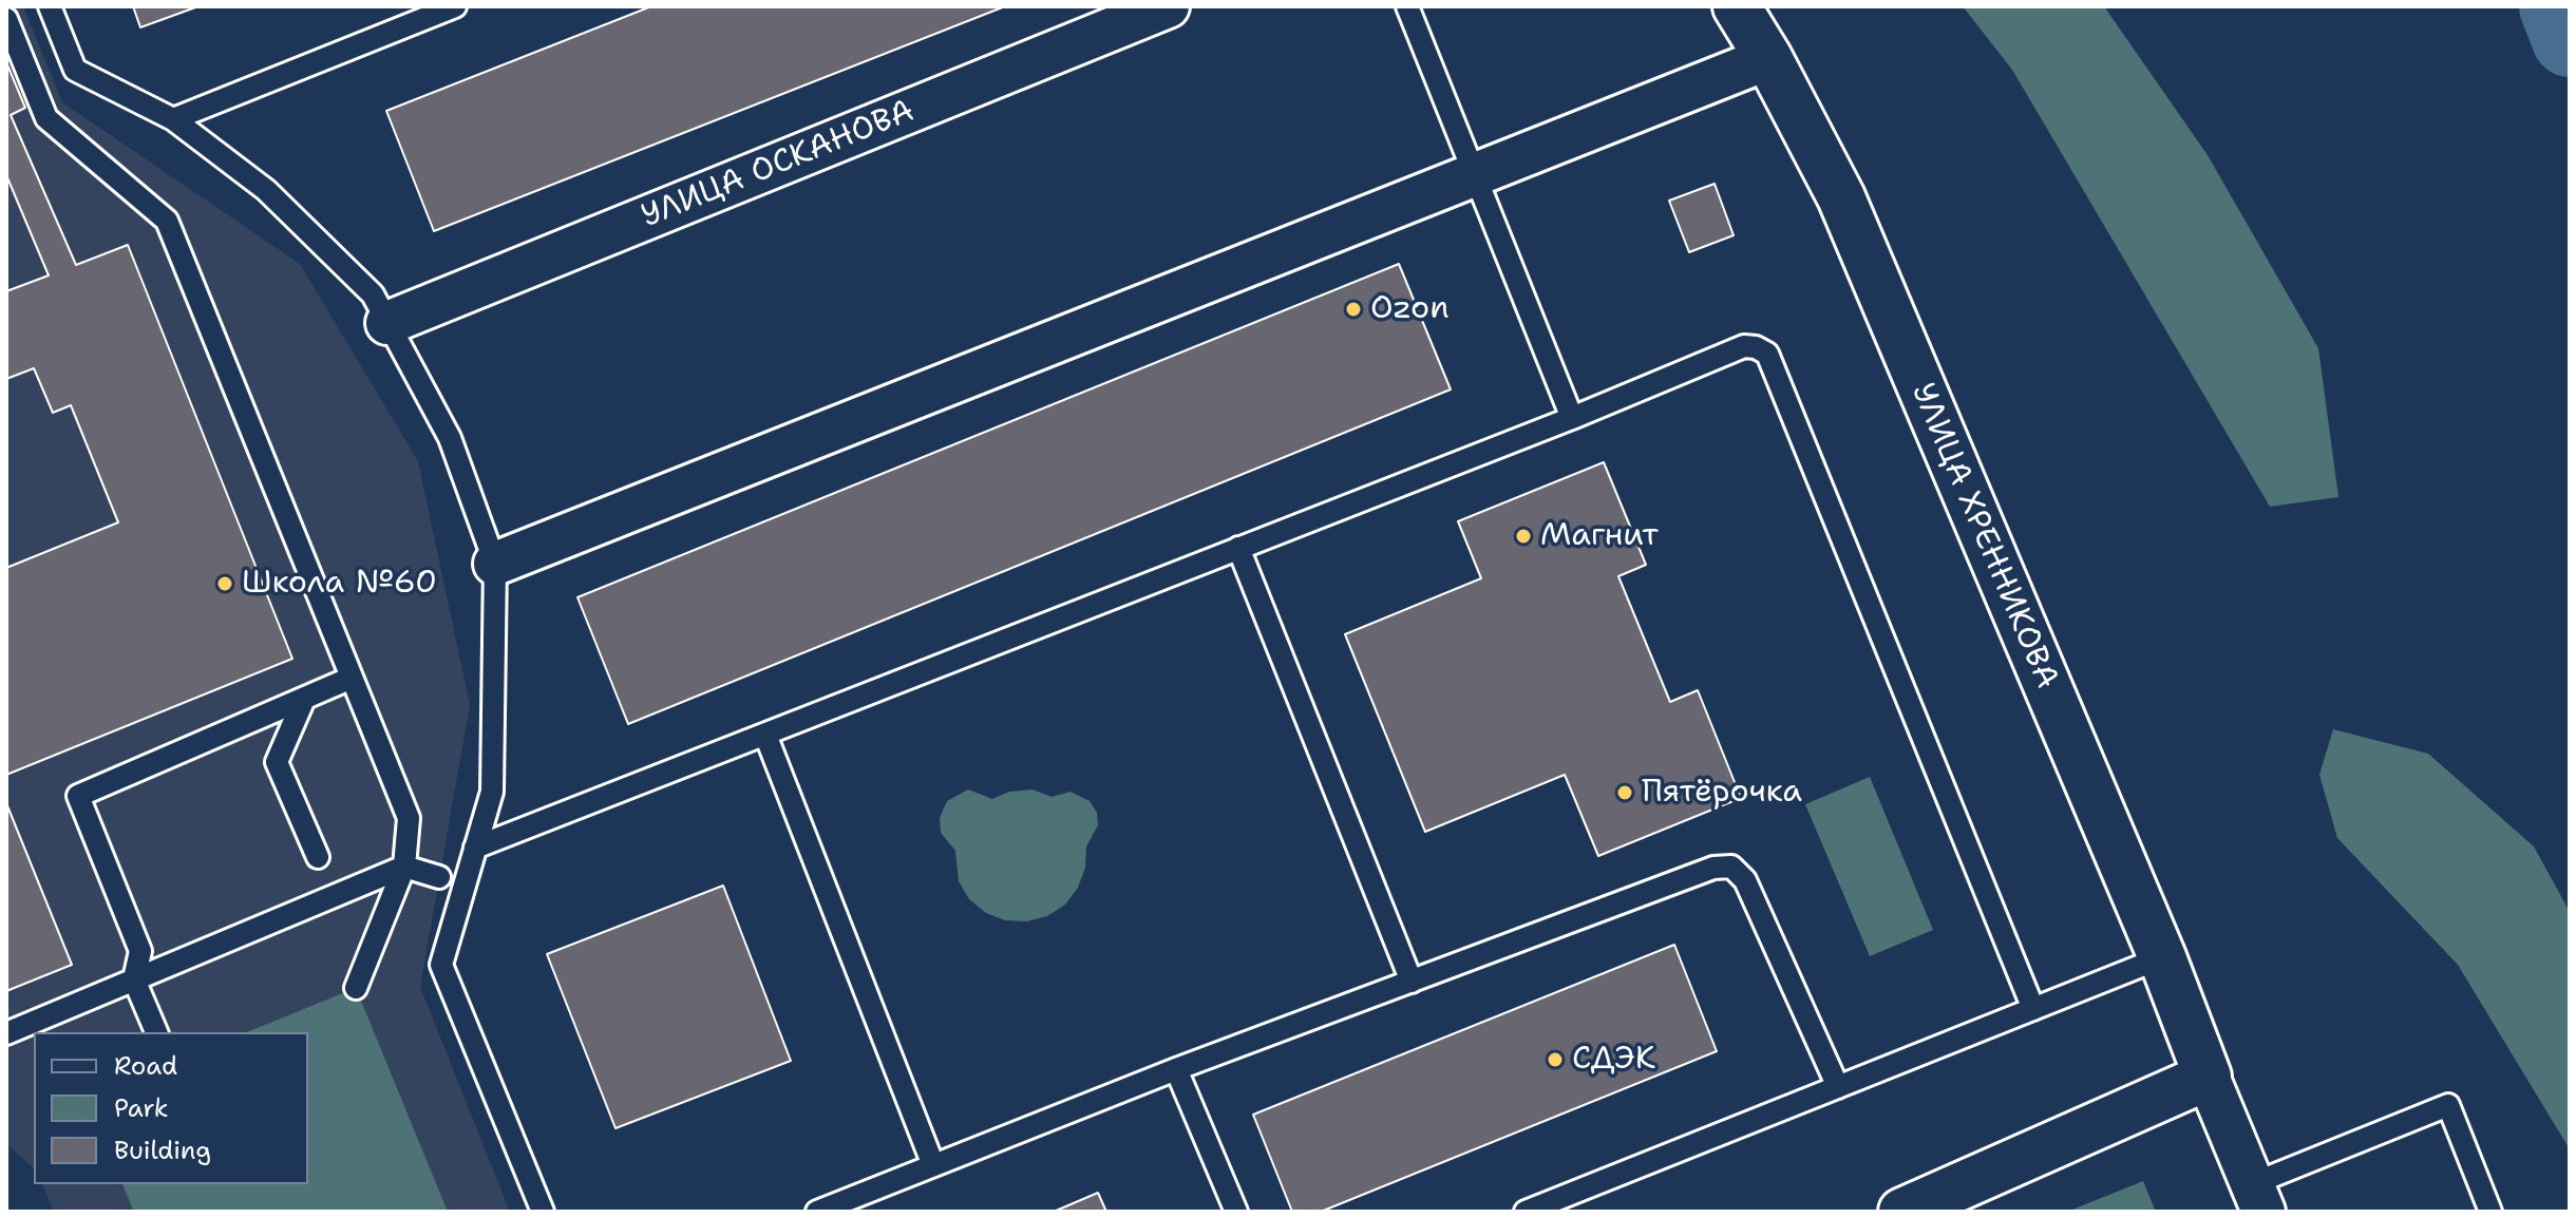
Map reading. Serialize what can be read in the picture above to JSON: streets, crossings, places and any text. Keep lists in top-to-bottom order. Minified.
{"streets":{"street":["УЛИЦА ОСКАНОВА","УЛИЦА ХРЕННИКОВА"]},"places":["Ozon","Магнит","Школа №60","Пятёрочка","СДЭК"],"legend":["Road","Park","Building"]}
